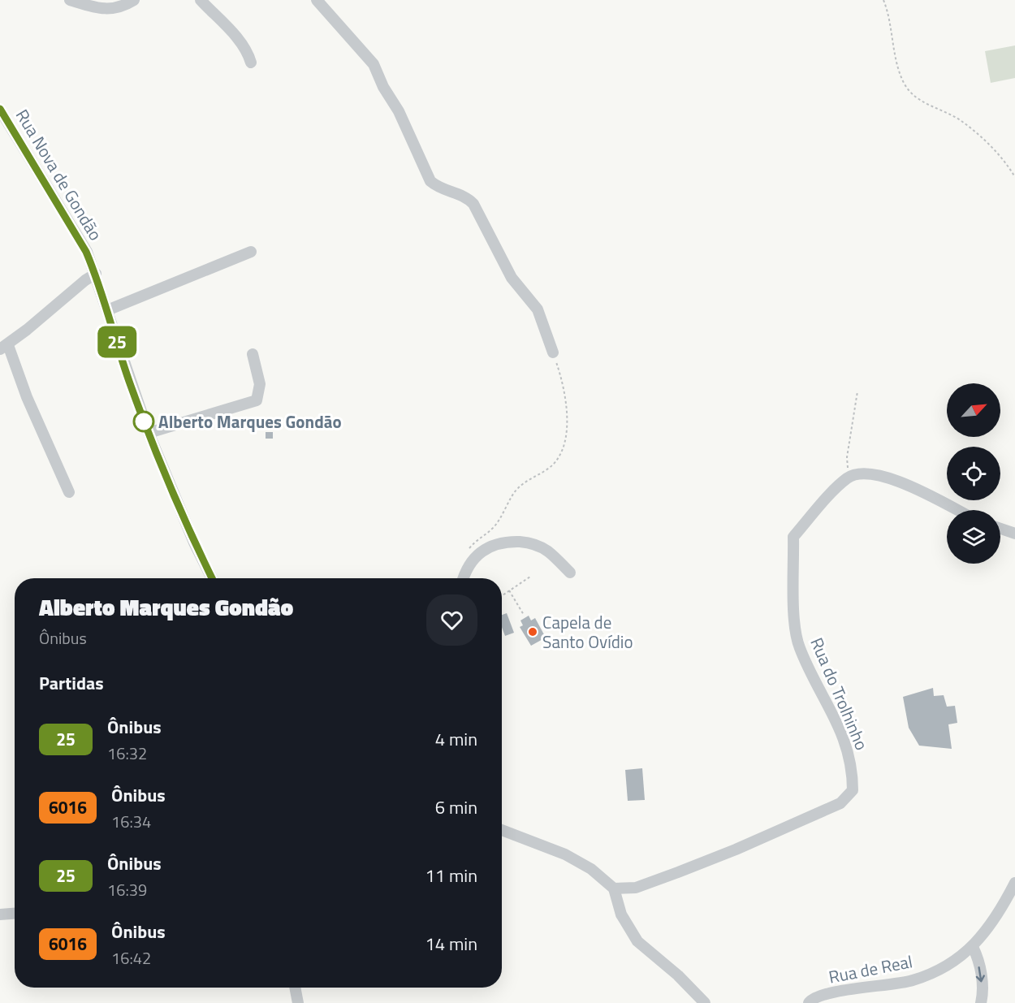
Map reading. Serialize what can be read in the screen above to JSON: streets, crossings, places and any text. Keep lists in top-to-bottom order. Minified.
{"streets":{"street":["Rua Nova de Gondão","Rua do Trolhinho","Rua de Real"]},"places":["Alberto Marques Gondão","Capela de Santo Ovídio"],"lines":["bus line 25"],"north":"top right","page":{"on_map":"25","heading":[["Alberto Marques Gondão","Ônibus"],"Partidas"],"list":[{"mark":"25","name":"Ônibus","note":"16:32","value":"4 min"},{"mark":"6016","name":"Ônibus","note":"16:34","value":"6 min"},{"mark":"25","name":"Ônibus","note":"16:39","value":"11 min"},{"mark":"6016","name":"Ônibus","note":"16:42","value":"14 min"}]}}
